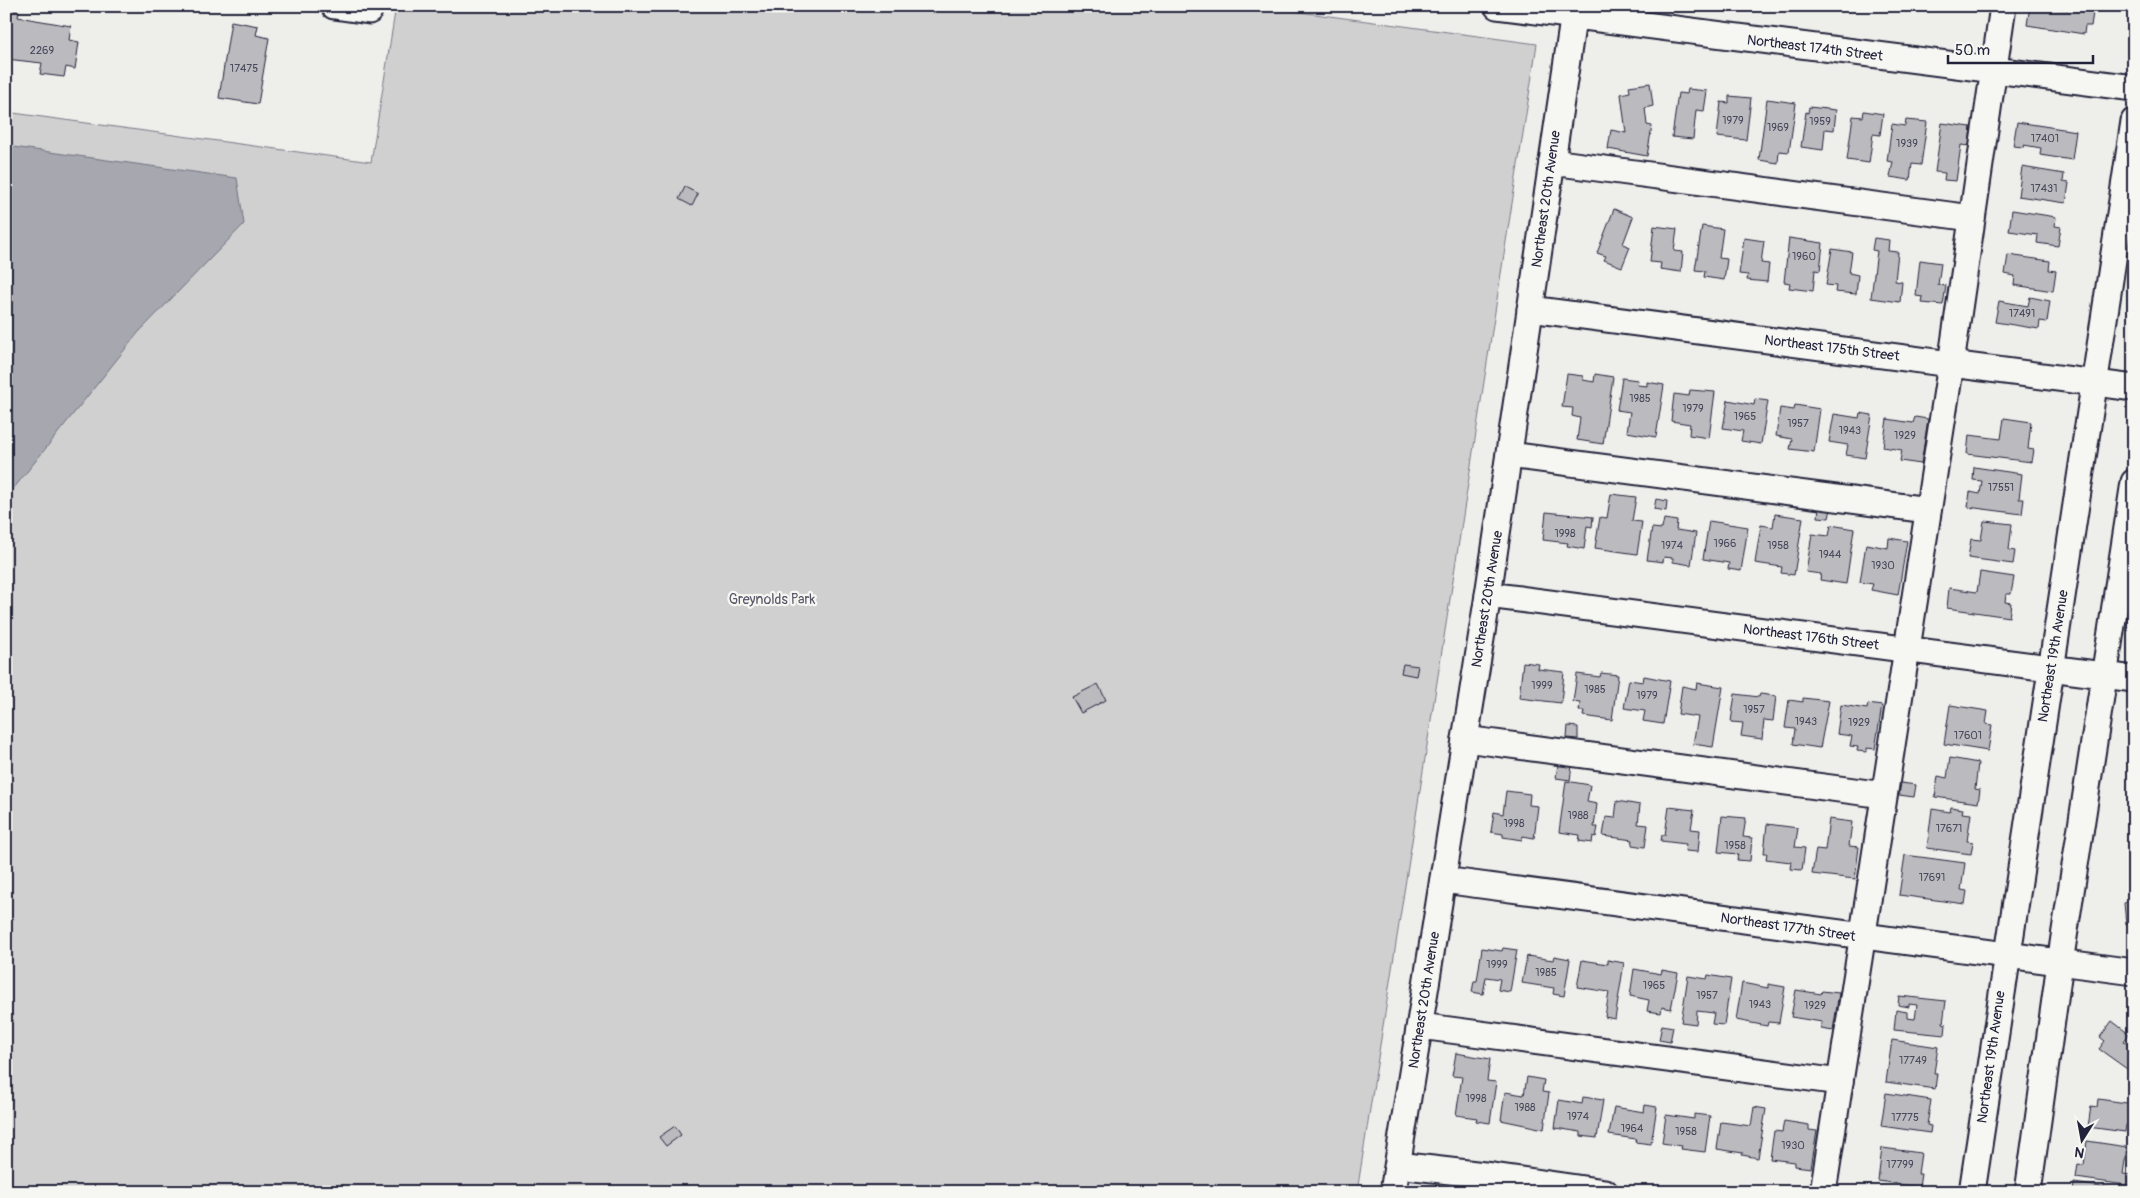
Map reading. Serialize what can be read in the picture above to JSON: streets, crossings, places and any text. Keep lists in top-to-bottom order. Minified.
{"streets":{"street":["Northeast 174th Street","Northeast 20th Avenue","Northeast 175th Street","Northeast 176th Street","Northeast 19th Avenue","Northeast 177th Street"]},"crossings":[["Northeast 174th Street","Northeast 20th Avenue"],["Northeast 20th Avenue","Northeast 175th Street"],["Northeast 20th Avenue","Northeast 176th Street"],["Northeast 20th Avenue","Northeast 177th Street"],["Northeast 175th Street","Northeast 19th Avenue"],["Northeast 176th Street","Northeast 19th Avenue"],["Northeast 19th Avenue","Northeast 177th Street"]],"parks":["Greynolds Park"],"house_numbers":["2269","17475","1979","1959","1969","17401","1939","17431","1960","17491","1985","1979","1965","1957","1943","1929","17551","1998","1966","1974","1958","1944","1930","1999","1985","1979","1957","1943","1929","17601","1988","1998","17671","1958","17691","1999","1985","1965","1957","1943","1929","17749","1998","1988","1974","17775","1964","1958","1930","17799"],"scale_bar":"50 m","north":"bottom"}
